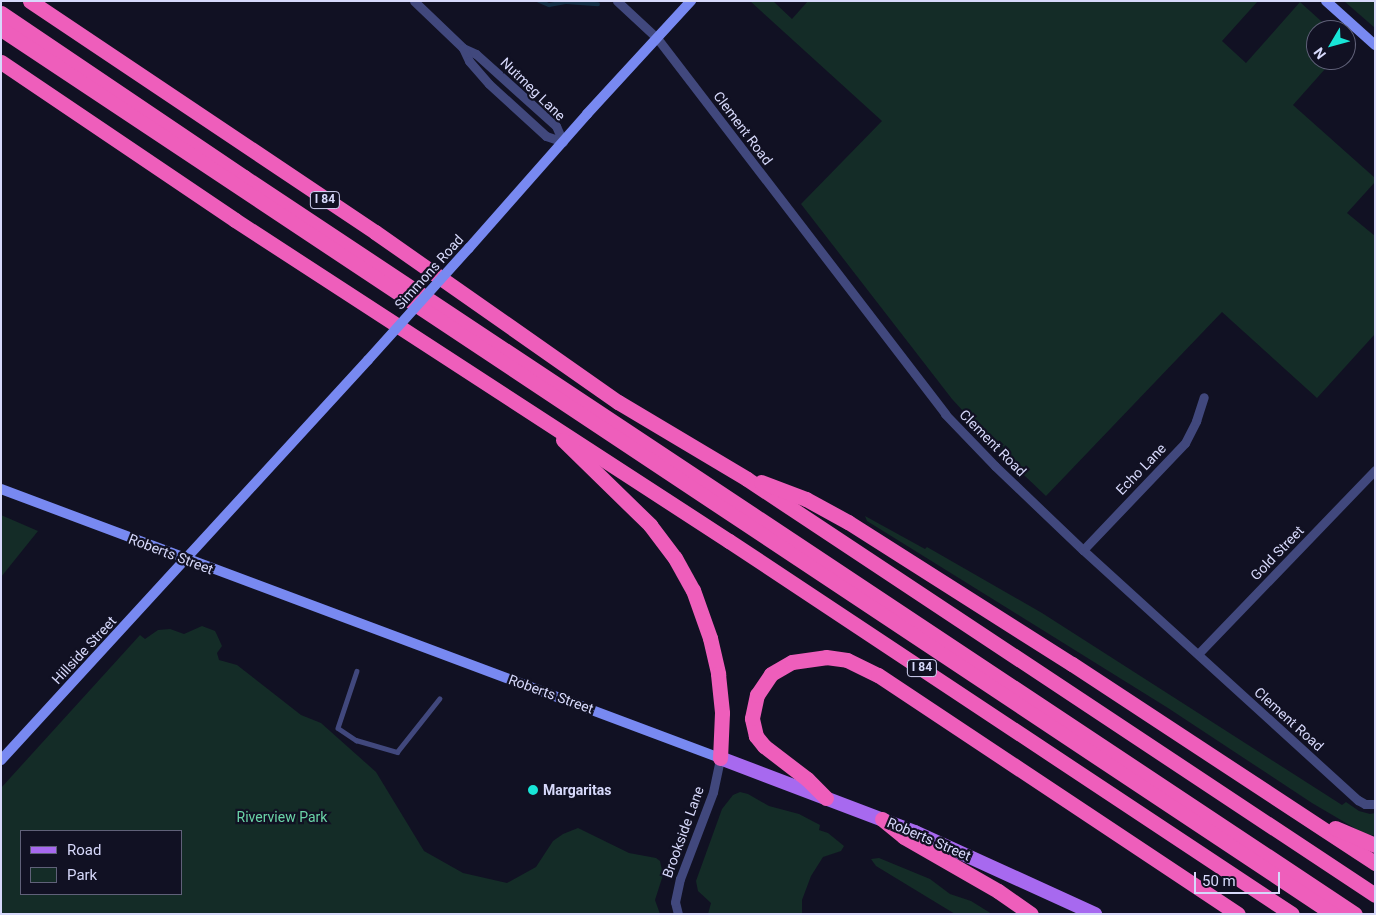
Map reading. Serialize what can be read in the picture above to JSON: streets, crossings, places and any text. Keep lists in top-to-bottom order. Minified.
{"streets":{"highway":["I 84"],"main road":["Simmons Road","Roberts Street","Hillside Street"],"street":["Nutmeg Lane","Clement Road","Echo Lane","Gold Street","Brookside Lane"]},"crossings":[["Nutmeg Lane","Simmons Road"],["Clement Road","Simmons Road"],["Clement Road","Echo Lane"],["Clement Road","Gold Street"],["Simmons Road","Roberts Street"],["Simmons Road","Hillside Street"],["Roberts Street","Hillside Street"],["Roberts Street","Brookside Lane"]],"parks":["Riverview Park"],"places":["Margaritas"],"legend":["Road","Park"],"scale_bar":"50 m","north":"bottom left"}
